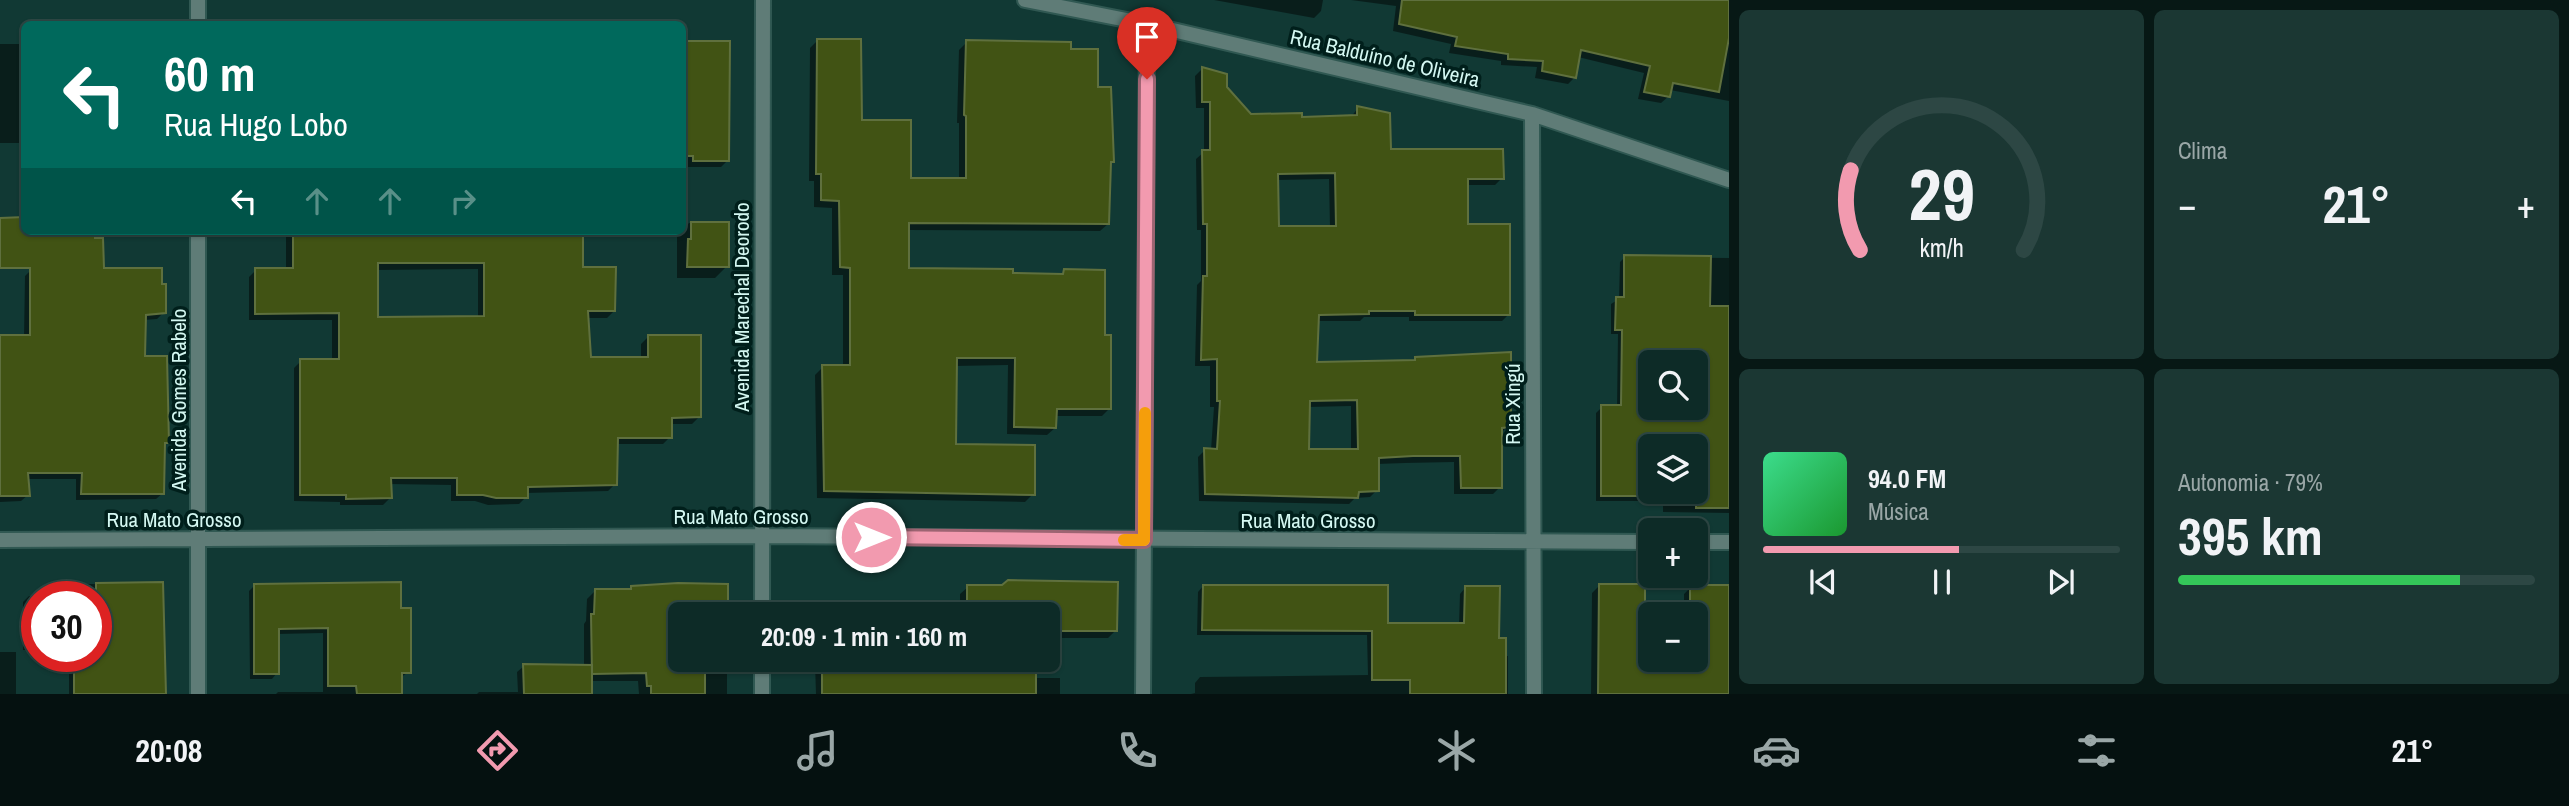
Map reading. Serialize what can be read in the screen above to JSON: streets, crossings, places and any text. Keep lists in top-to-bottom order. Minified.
{"streets":{"street":["Rua Balduíno de Oliveira","Avenida Marechal Deorodo","Avenida Gomes Rabelo","Rua Xingú","Rua Mato Grosso"]},"crossings":[["Rua Balduíno de Oliveira","Rua Xingú"],["Avenida Marechal Deorodo","Rua Mato Grosso"],["Avenida Gomes Rabelo","Rua Mato Grosso"],["Rua Xingú","Rua Mato Grosso"]],"page":{"tile":["Clima",["Autonomia · 79%","395 km"]],"turn":["60 m","Rua Hugo Lobo"],"heat":["−","21°","+"],"map_buttons":["+","−"],"song":["94.0 FM","Música"],"limit":"30","trip":"20:09 · 1 min · 160 m","tabs":["20:08","21°"],"gauge":["29","km/h"]}}
